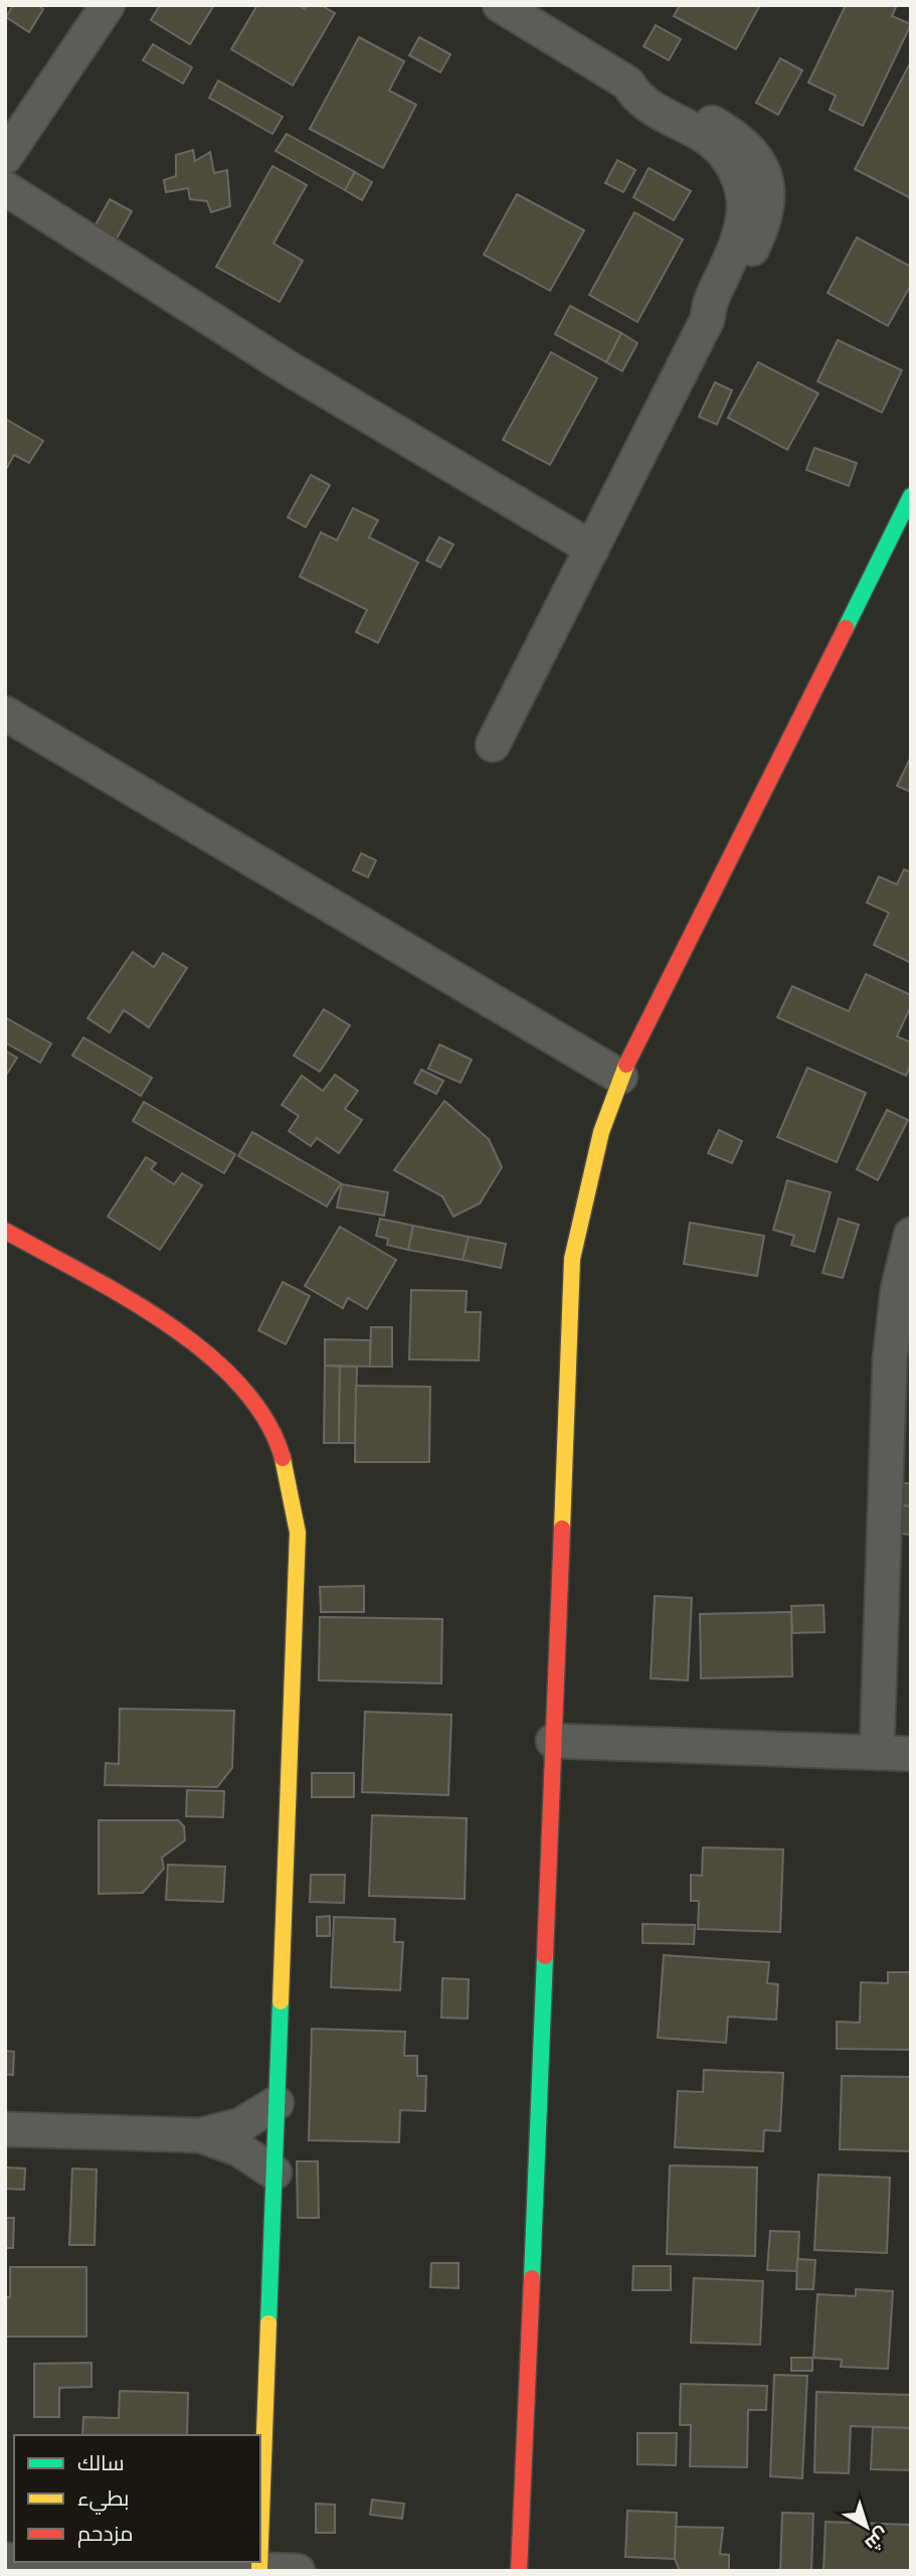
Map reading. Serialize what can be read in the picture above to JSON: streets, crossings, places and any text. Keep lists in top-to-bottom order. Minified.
{"legend":["سالك","بطيء","مزدحم"],"north":"bottom right"}
